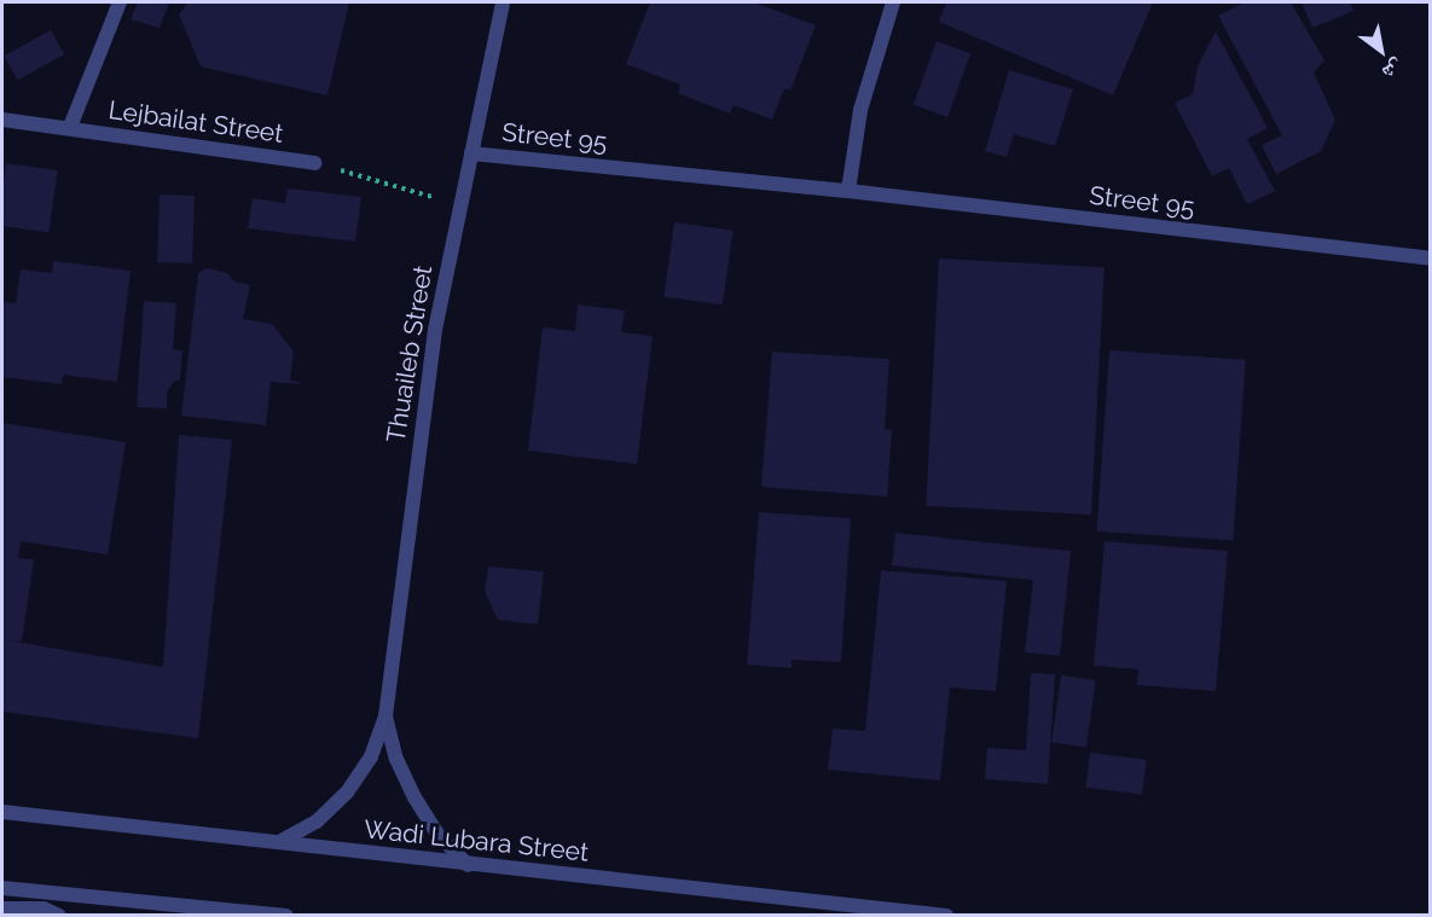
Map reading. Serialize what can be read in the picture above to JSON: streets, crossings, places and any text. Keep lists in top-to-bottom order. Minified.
{"streets":{"street":["Lejbailat Street","Street 95","Thuaileb Street","Wadi Lubara Street"]},"crossings":[["Street 95","Thuaileb Street"],["Thuaileb Street","Wadi Lubara Street"]],"north":"bottom right"}
